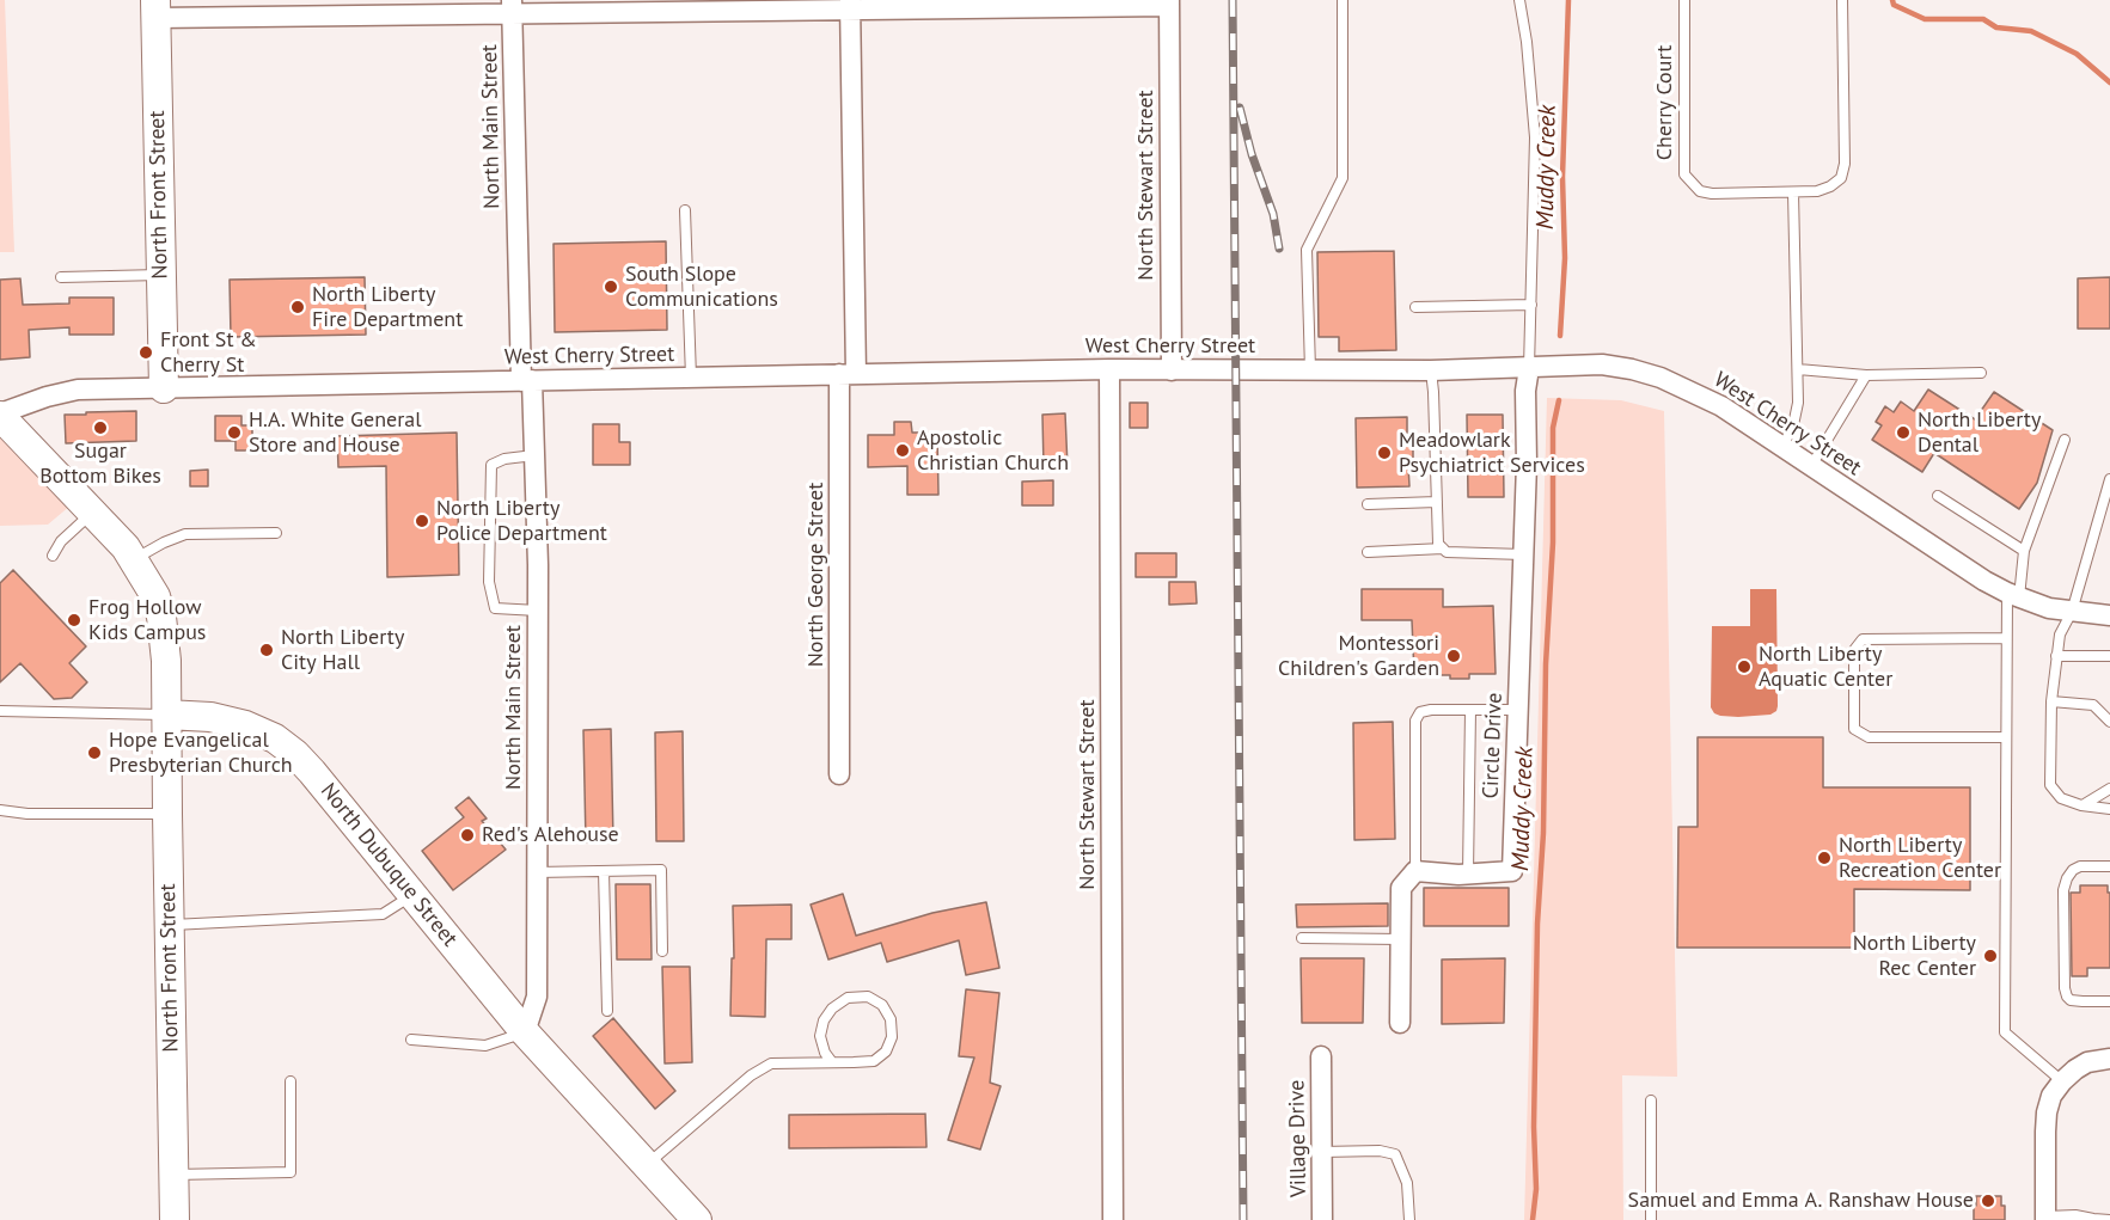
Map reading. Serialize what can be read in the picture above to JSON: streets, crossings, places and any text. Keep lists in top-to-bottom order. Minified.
{"streets":{"main road":["North Front Street","North Dubuque Street"],"street":["North Main Street","North Stewart Street","West Cherry Street","North George Street","Circle Drive","Village Drive"],"lane":["Cherry Court"]},"crossings":[["North Main Street","West Cherry Street"],["North Main Street","North Dubuque Street"],["North Stewart Street","West Cherry Street"],["North Front Street","West Cherry Street"],["North Front Street","North Dubuque Street"],["West Cherry Street","North George Street"],["West Cherry Street","Circle Drive"]],"water":["Muddy Creek"],"places":["South Slope Communications","North Liberty Fire Department","Front St & Cherry St","Sugar Bottom Bikes","H.A. White General Store and House","North Liberty Dental","Apostolic Christian Church","Meadowlark Psychiatrict Services","North Liberty Police Department","Frog Hollow Kids Campus","North Liberty City Hall","Montessori Children's Garden","North Liberty Aquatic Center","Hope Evangelical Presbyterian Church","Red's Alehouse","North Liberty Recreation Center","North Liberty Rec Center","Samuel and Emma A. Ranshaw House"]}
